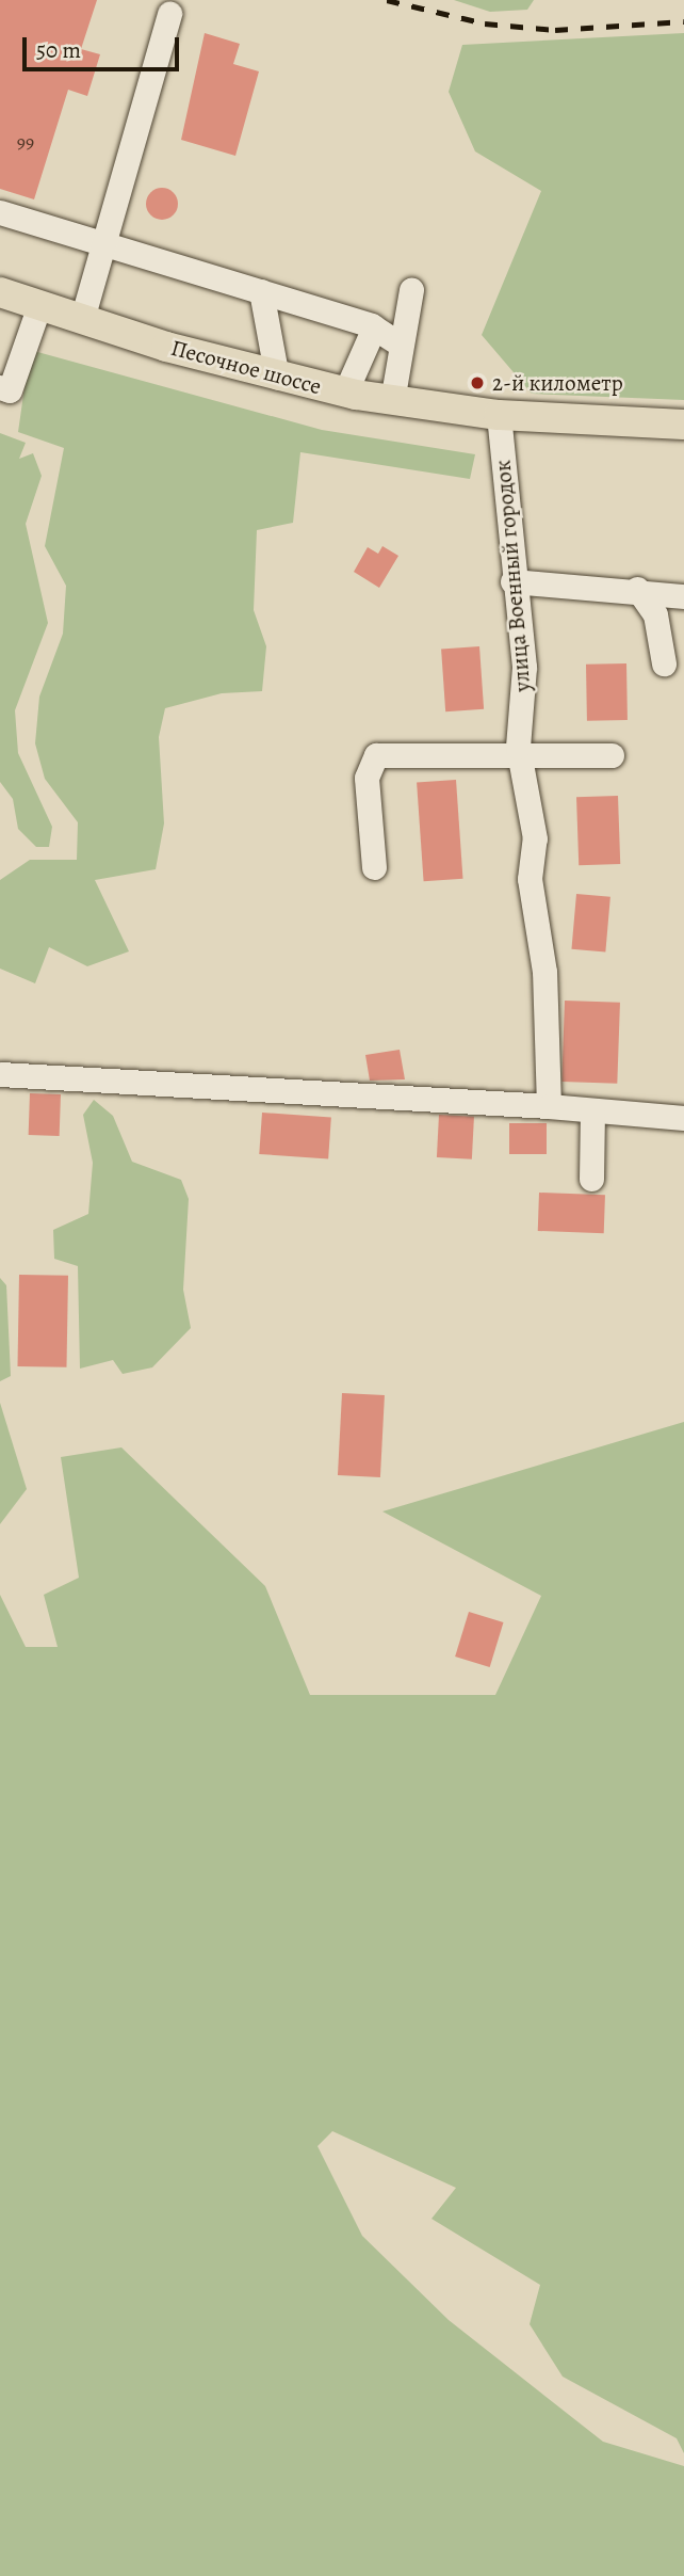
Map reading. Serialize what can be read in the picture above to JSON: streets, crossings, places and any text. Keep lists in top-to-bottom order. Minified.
{"streets":{"main road":["Песочное шоссе"],"street":["улица Военный городок"]},"crossings":[["Песочное шоссе","улица Военный городок"]],"places":["2-й километр"],"house_numbers":["99"],"scale_bar":"50 m"}
